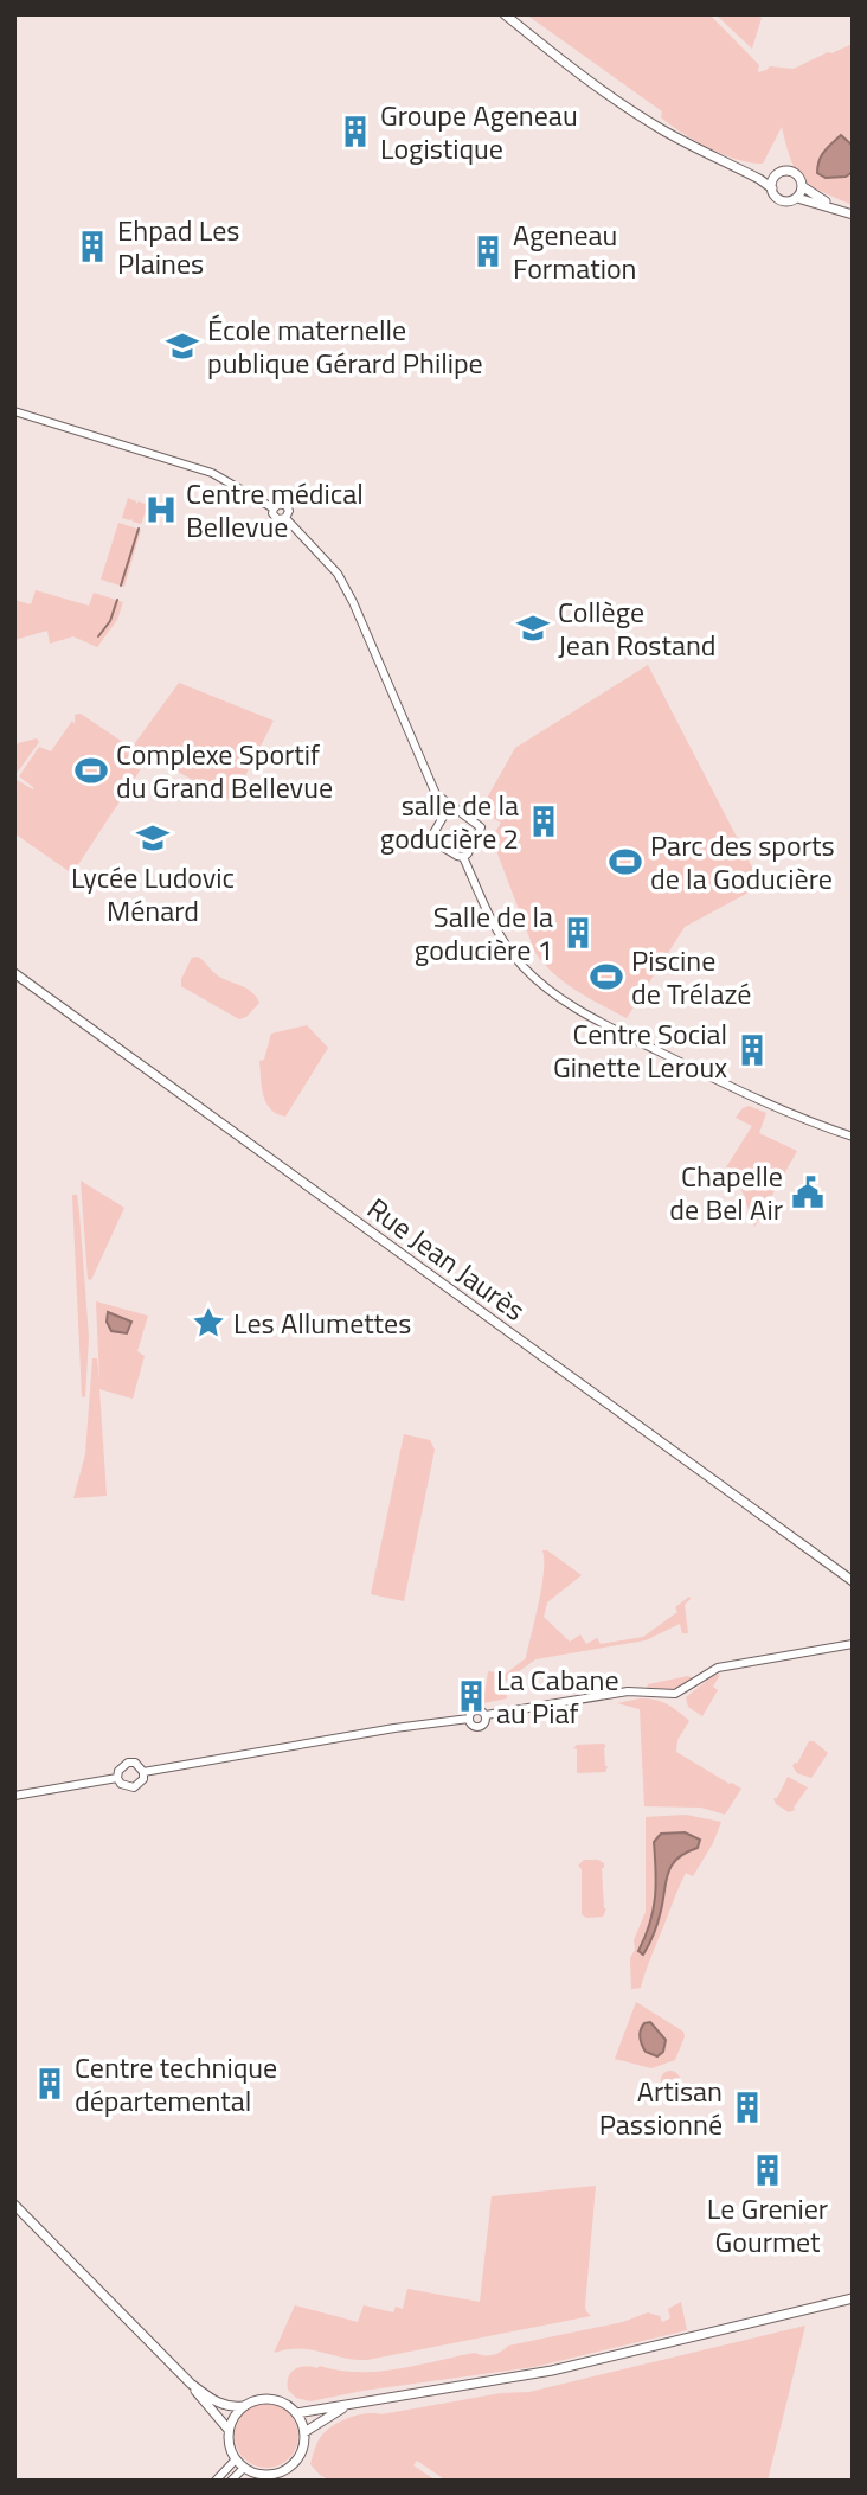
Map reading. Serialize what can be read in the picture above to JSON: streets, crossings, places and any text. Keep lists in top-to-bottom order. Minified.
{"streets":{"main road":["Rue Jean Jaurès"]},"places":{"building":["Groupe Ageneau Logistique","Ehpad Les Plaines","Ageneau Formation","salle de la goducière 2","Salle de la goducière 1","Centre Social Ginette Leroux","La Cabane au Piaf","Centre technique départemental","Artisan Passionné","Le Grenier Gourmet"],"school or university":["École maternelle publique Gérard Philipe","Collège Jean Rostand","Lycée Ludovic Ménard"],"hospital":["Centre médical Bellevue"],"sports":["Complexe Sportif du Grand Bellevue","Parc des sports de la Goducière","Piscine de Trélazé"],"public building":["Chapelle de Bel Air"],"place":["Les Allumettes"]}}
